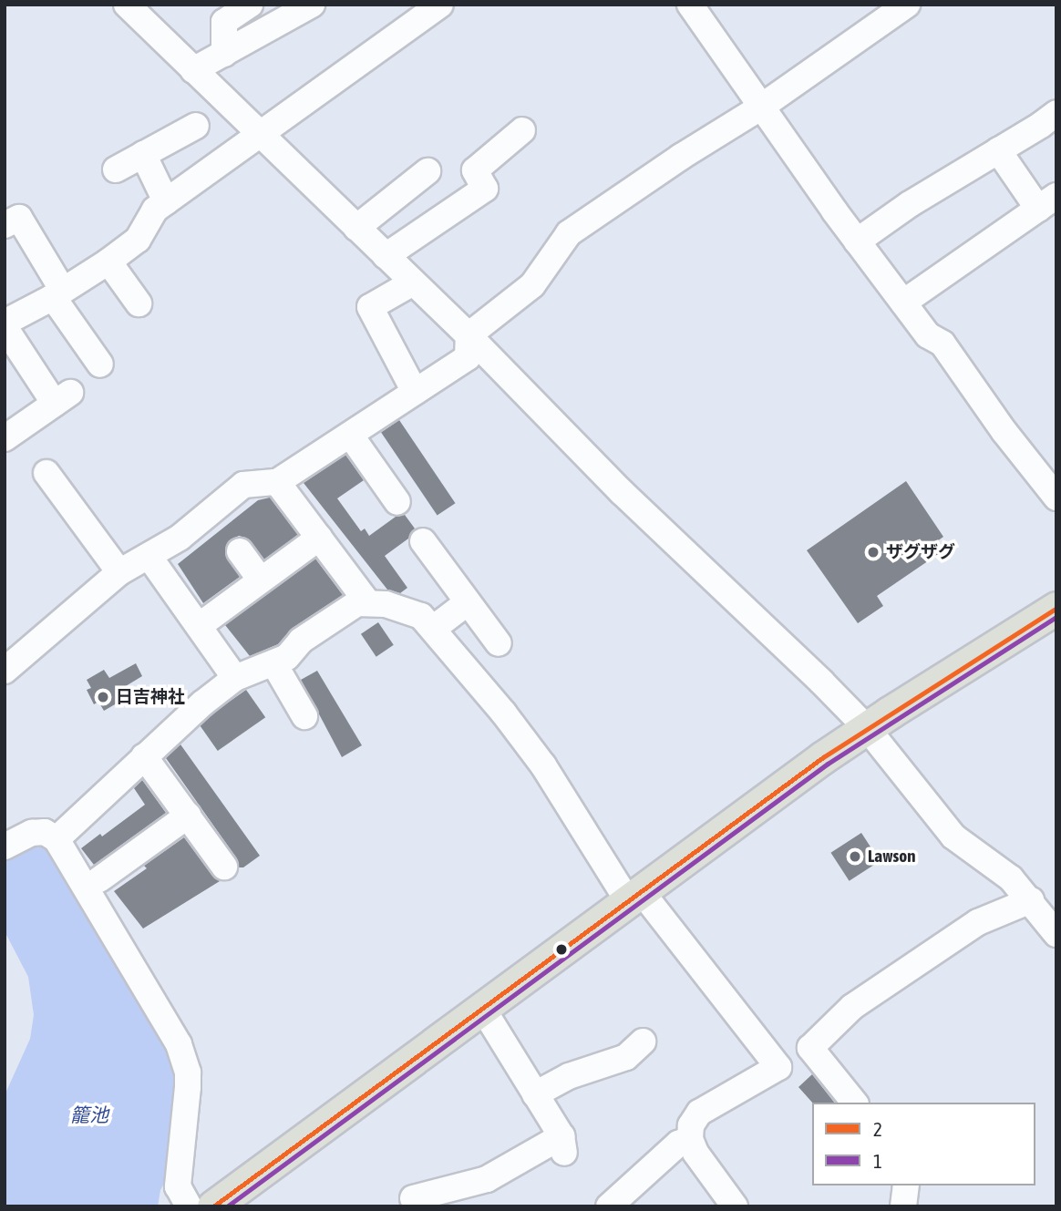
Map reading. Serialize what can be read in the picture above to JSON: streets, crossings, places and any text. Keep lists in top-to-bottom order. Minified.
{"water":["籠池"],"places":["ザグザグ","日吉神社","Lawson"],"lines":["transit line 2","transit line 1"],"legend":["2","1"]}
